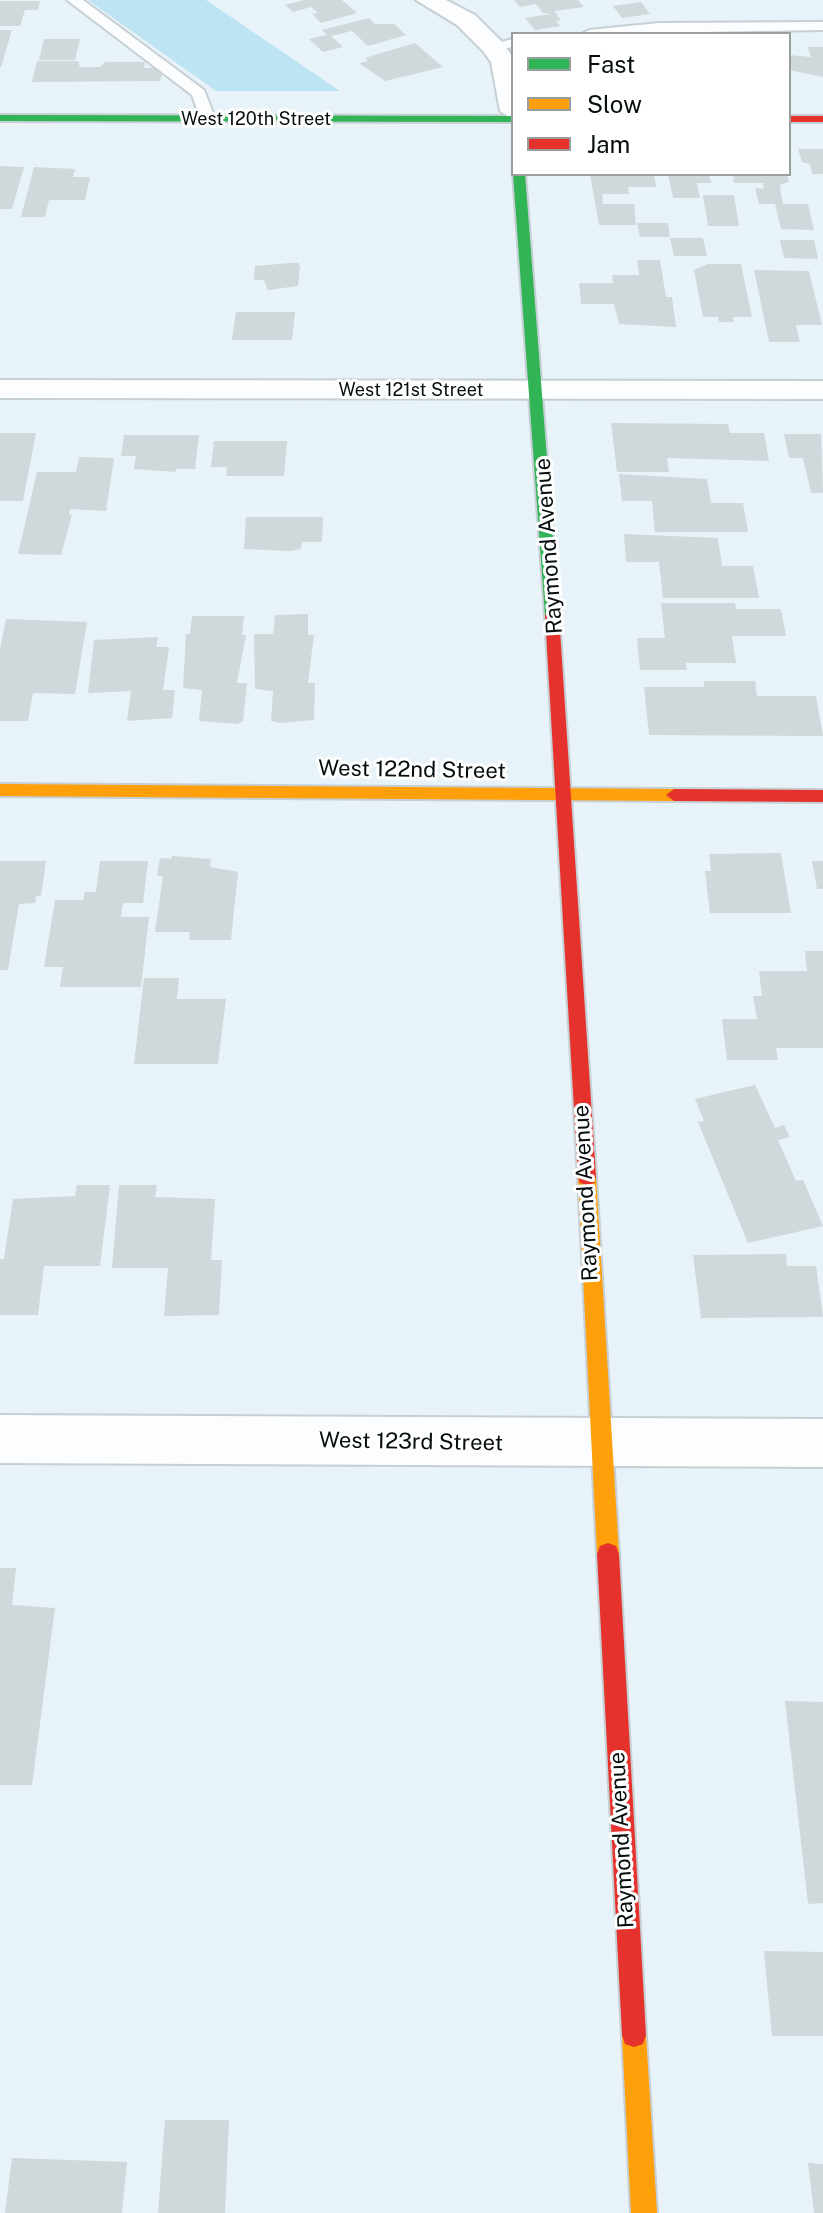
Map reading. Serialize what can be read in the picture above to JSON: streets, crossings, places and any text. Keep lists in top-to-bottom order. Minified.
{"streets":{"street":["West 120th Street","West 121st Street","Raymond Avenue","West 122nd Street","West 123rd Street"]},"crossings":[["West 121st Street","Raymond Avenue"],["Raymond Avenue","West 122nd Street"],["Raymond Avenue","West 123rd Street"]],"legend":["Fast","Slow","Jam"]}
